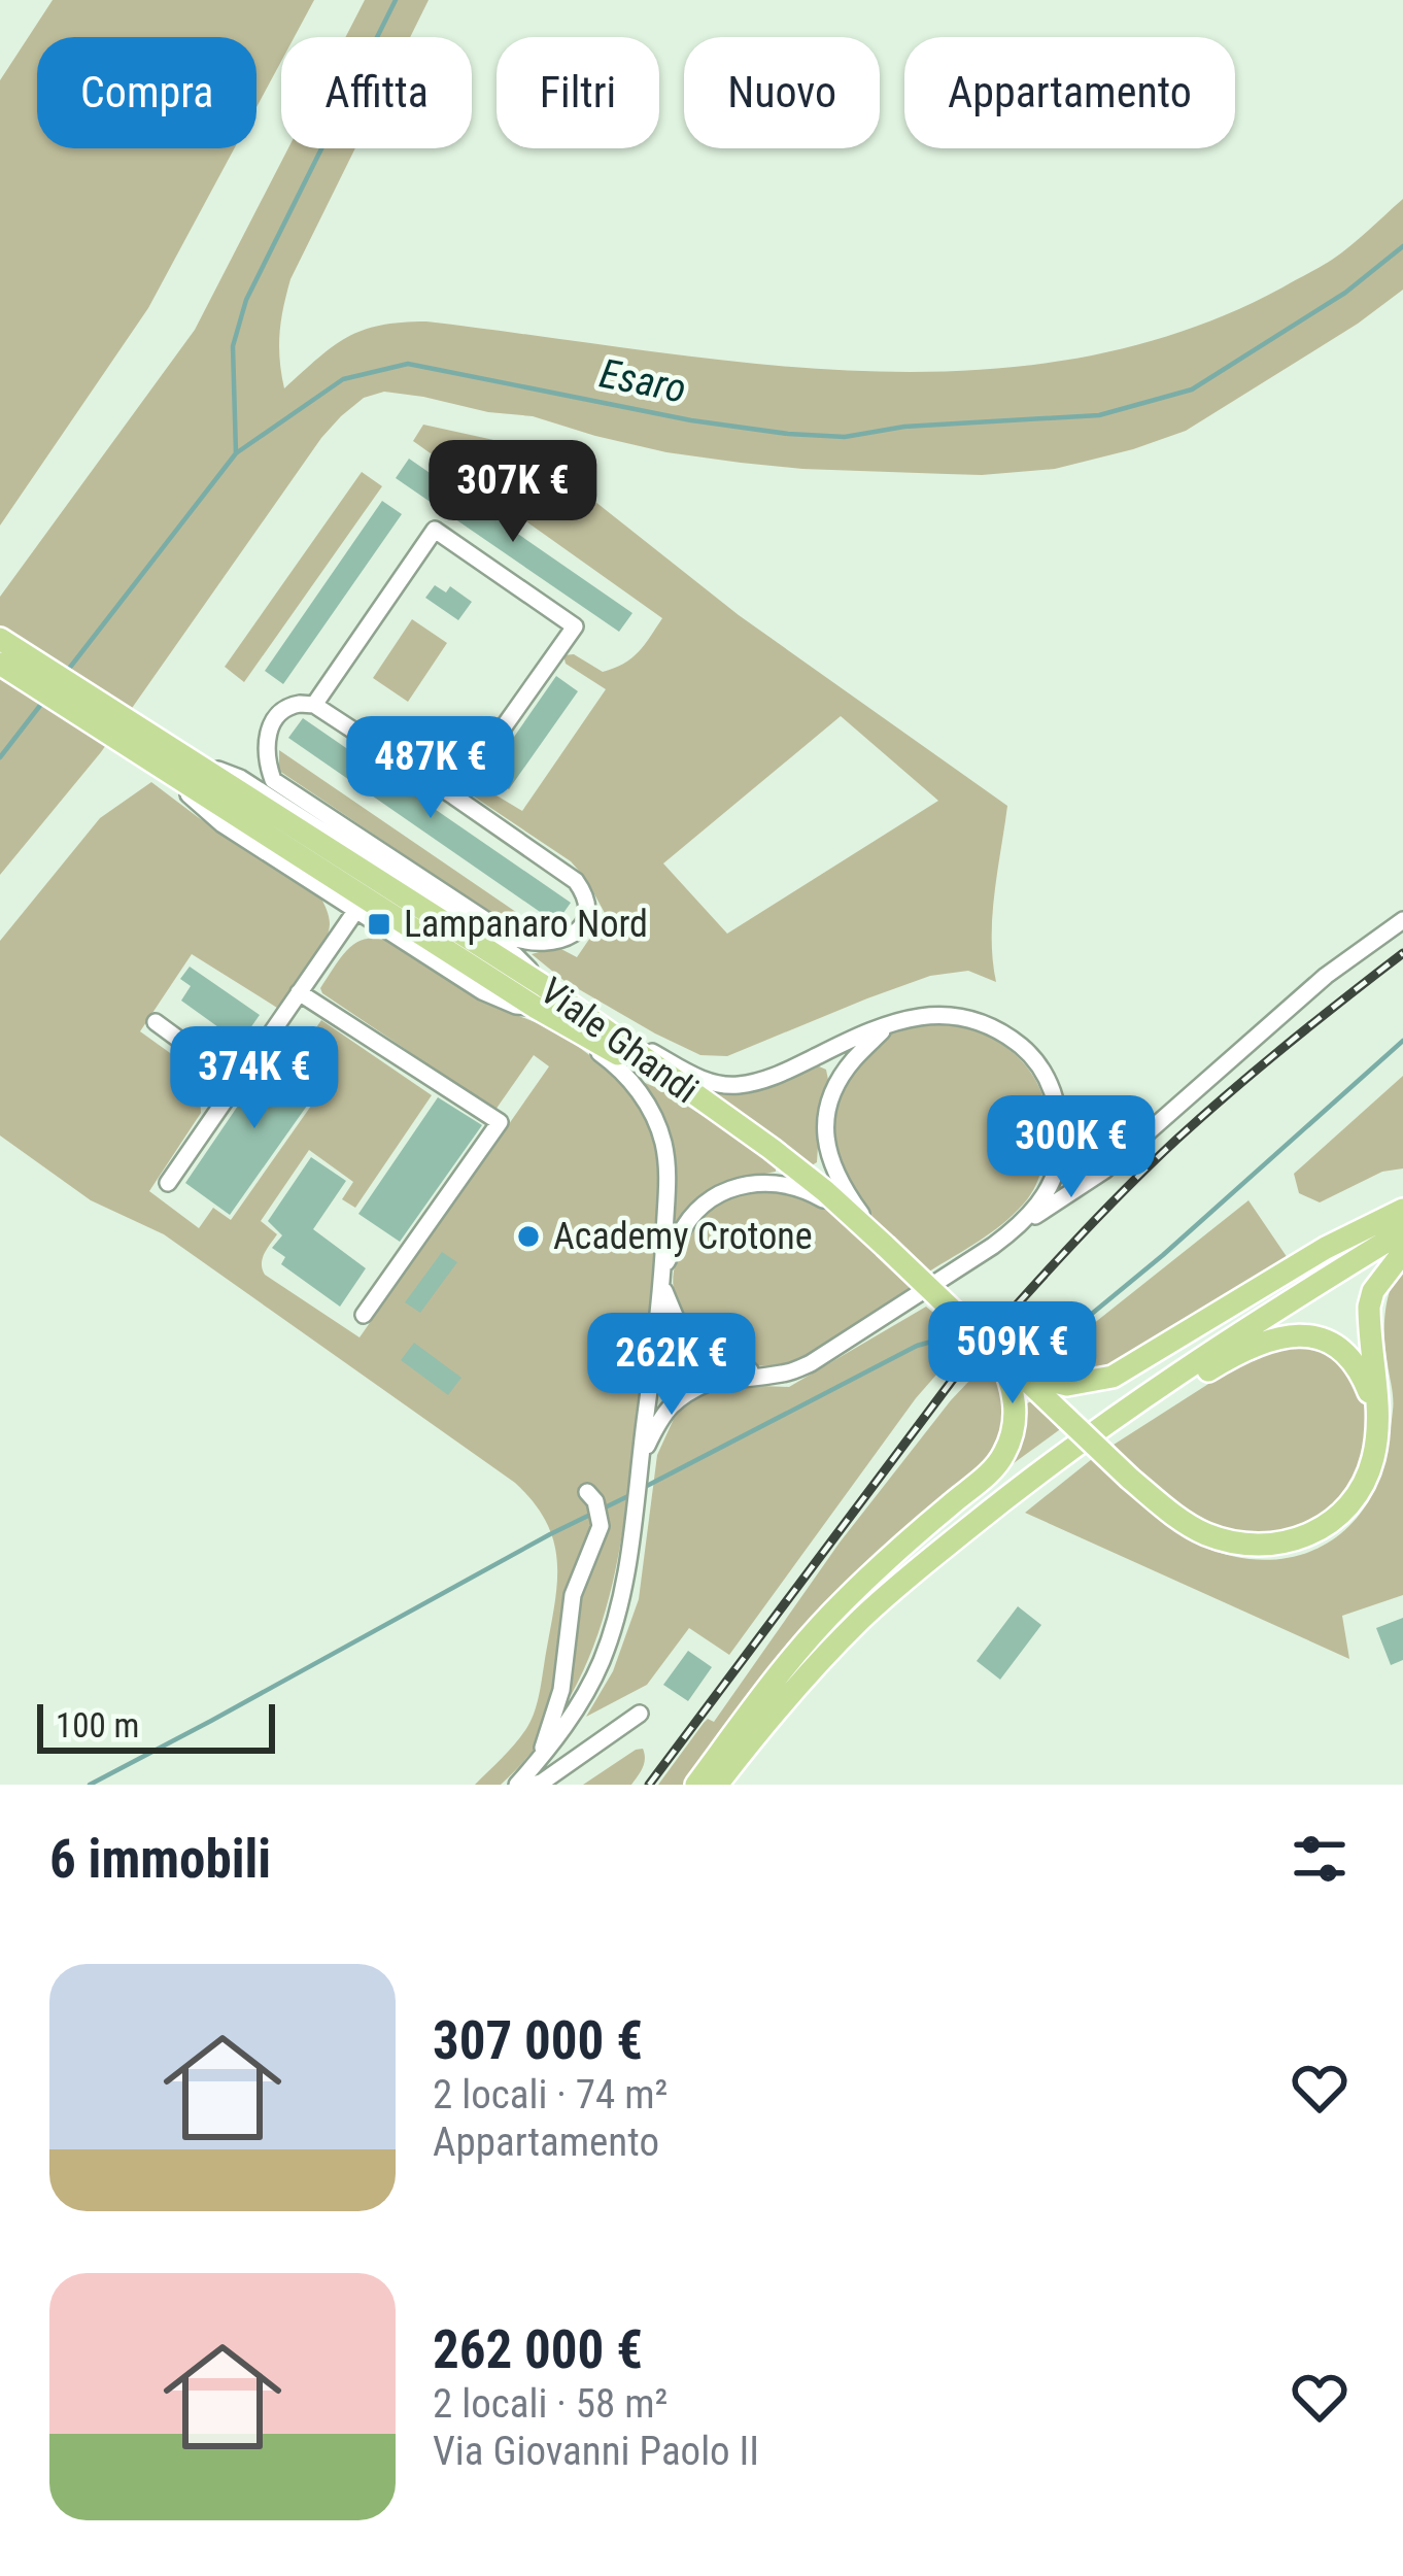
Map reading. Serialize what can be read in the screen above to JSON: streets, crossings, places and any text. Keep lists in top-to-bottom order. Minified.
{"streets":{"main road":["Viale Ghandi"]},"water":["Esaro"],"places":{"transit":["Lampanaro Nord"],"other":["Academy Crotone"]},"scale_bar":"100 m","page":{"chip":["Compra","Affitta","Filtri","Nuovo","Appartamento"],"price":["307K €","487K €","374K €","300K €","509K €","262K €"],"scale":"100 m","heading":"6 immobili","list":[{"name":"307 000 €","note":"2 locali · 74 m² · Appartamento"},{"name":"262 000 €","note":"2 locali · 58 m² · Via Giovanni Paolo II"}]}}
